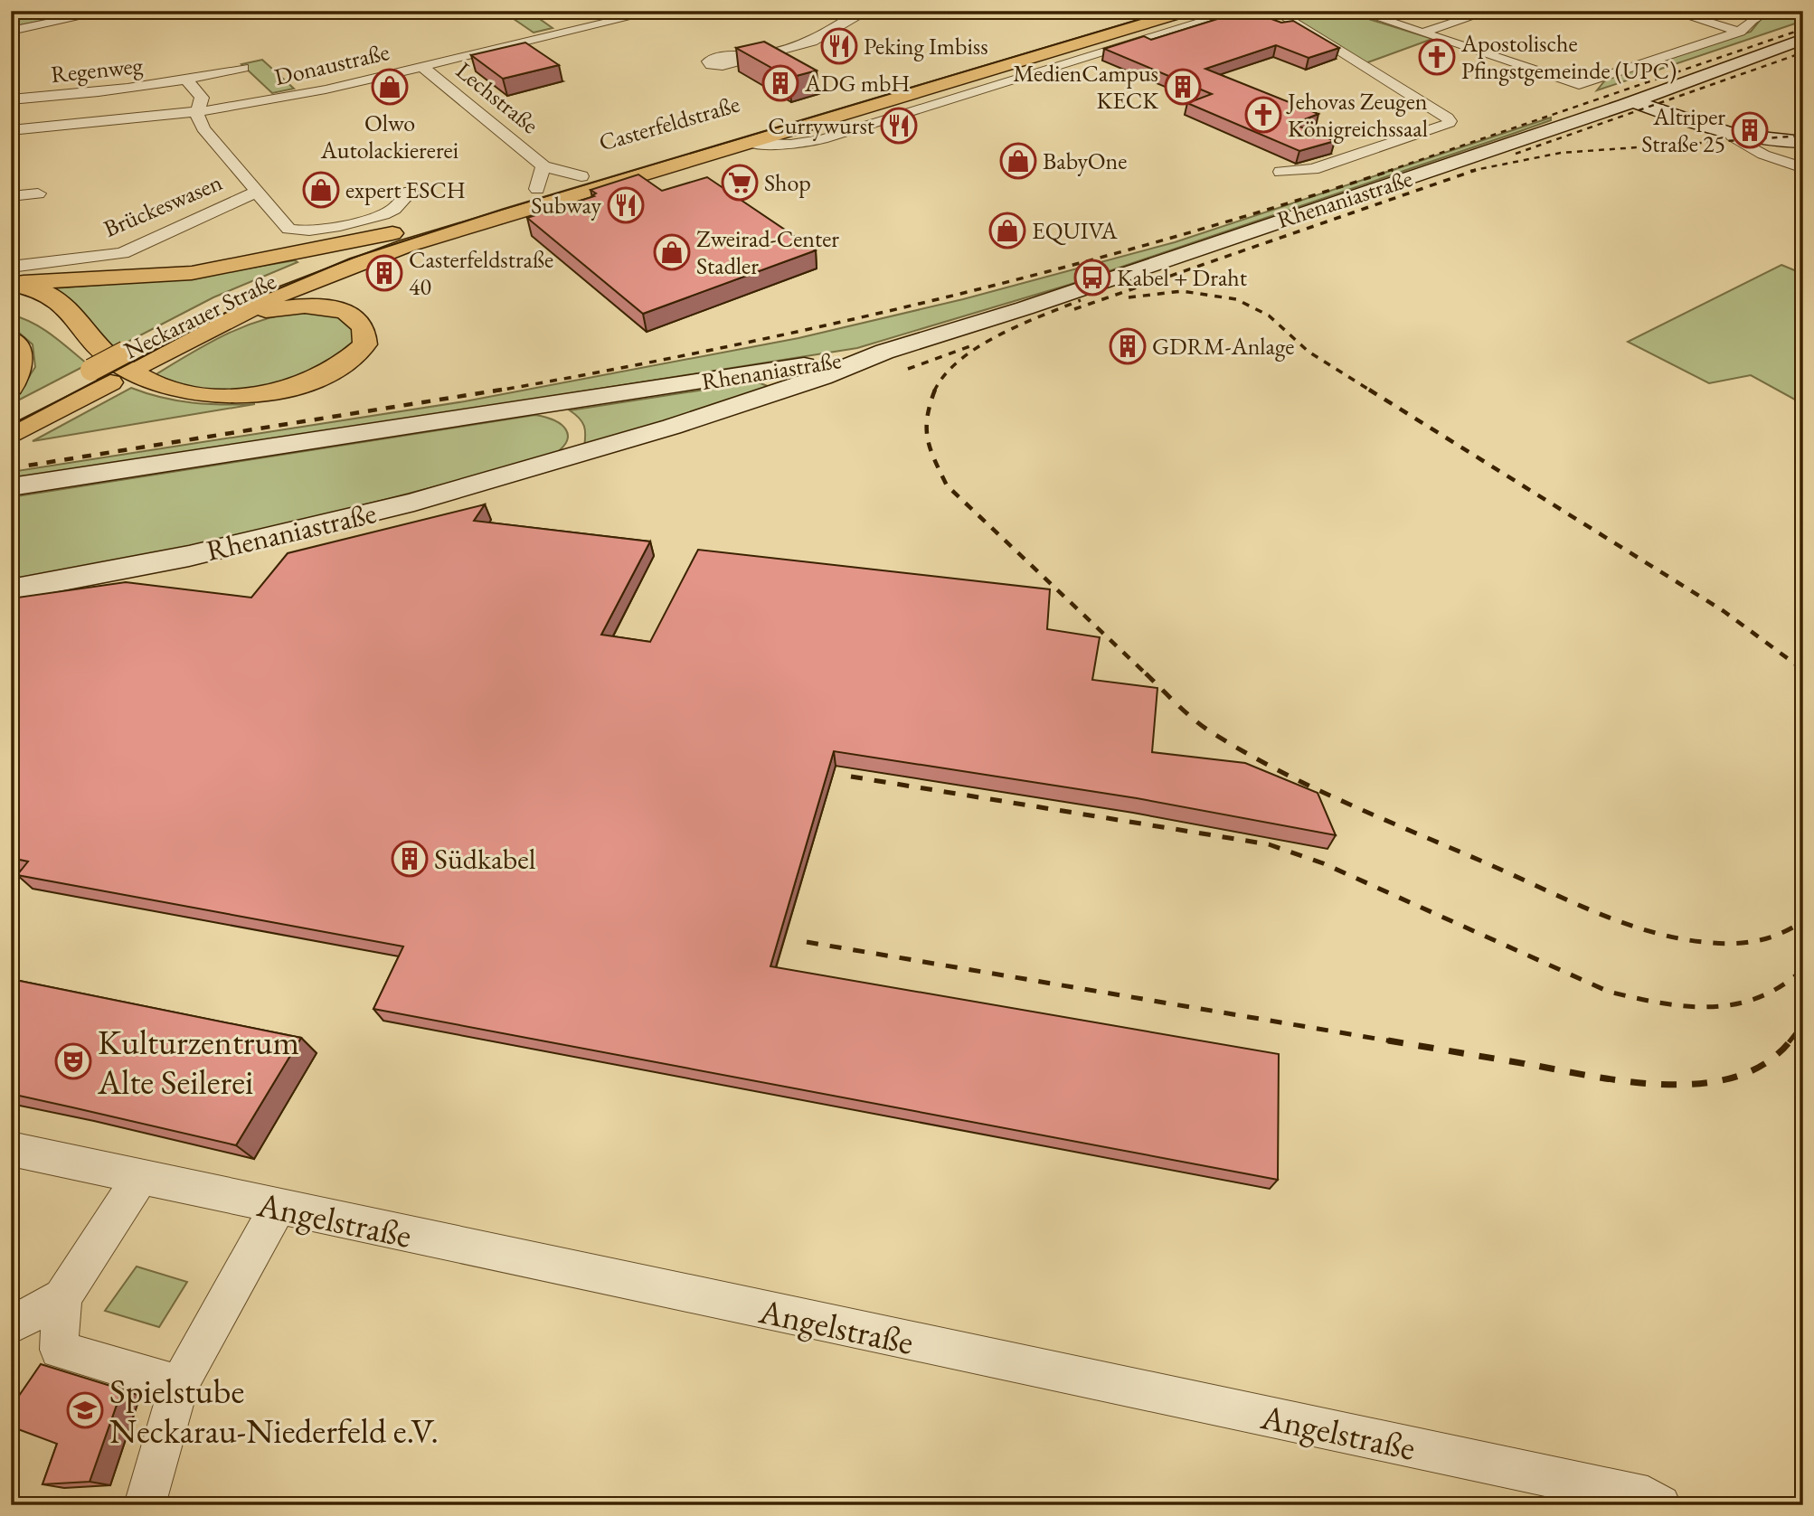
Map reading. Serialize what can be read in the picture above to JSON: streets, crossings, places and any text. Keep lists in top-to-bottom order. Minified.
{"streets":{"main road":["Casterfeldstraße","Neckarauer Straße"],"street":["Donaustraße","Regenweg","Lechstraße","Rhenaniastraße","Brückeswasen","Angelstraße"]},"crossings":[["Donaustraße","Lechstraße"],["Donaustraße","Brückeswasen"],["Lechstraße","Casterfeldstraße"],["Casterfeldstraße","Neckarauer Straße"]],"places":{"restaurant":["Peking Imbiss","Currywurst","Subway"],"church":["Apostolische Pfingstgemeinde (UPC)","Jehovas Zeugen Königreichssaal"],"building":["ADG mbH","MedienCampus KECK","Altriper Straße 25","Casterfeldstraße 40","GDRM-Anlage","Südkabel"],"shop":["Olwo Autolackiererei","BabyOne","expert ESCH","EQUIVA","Zweirad-Center Stadler"],"supermarket":["Shop"],"bus stop":["Kabel + Draht"],"theatre":["Kulturzentrum Alte Seilerei"],"school or university":["Spielstube Neckarau-Niederfeld e.V."]}}
